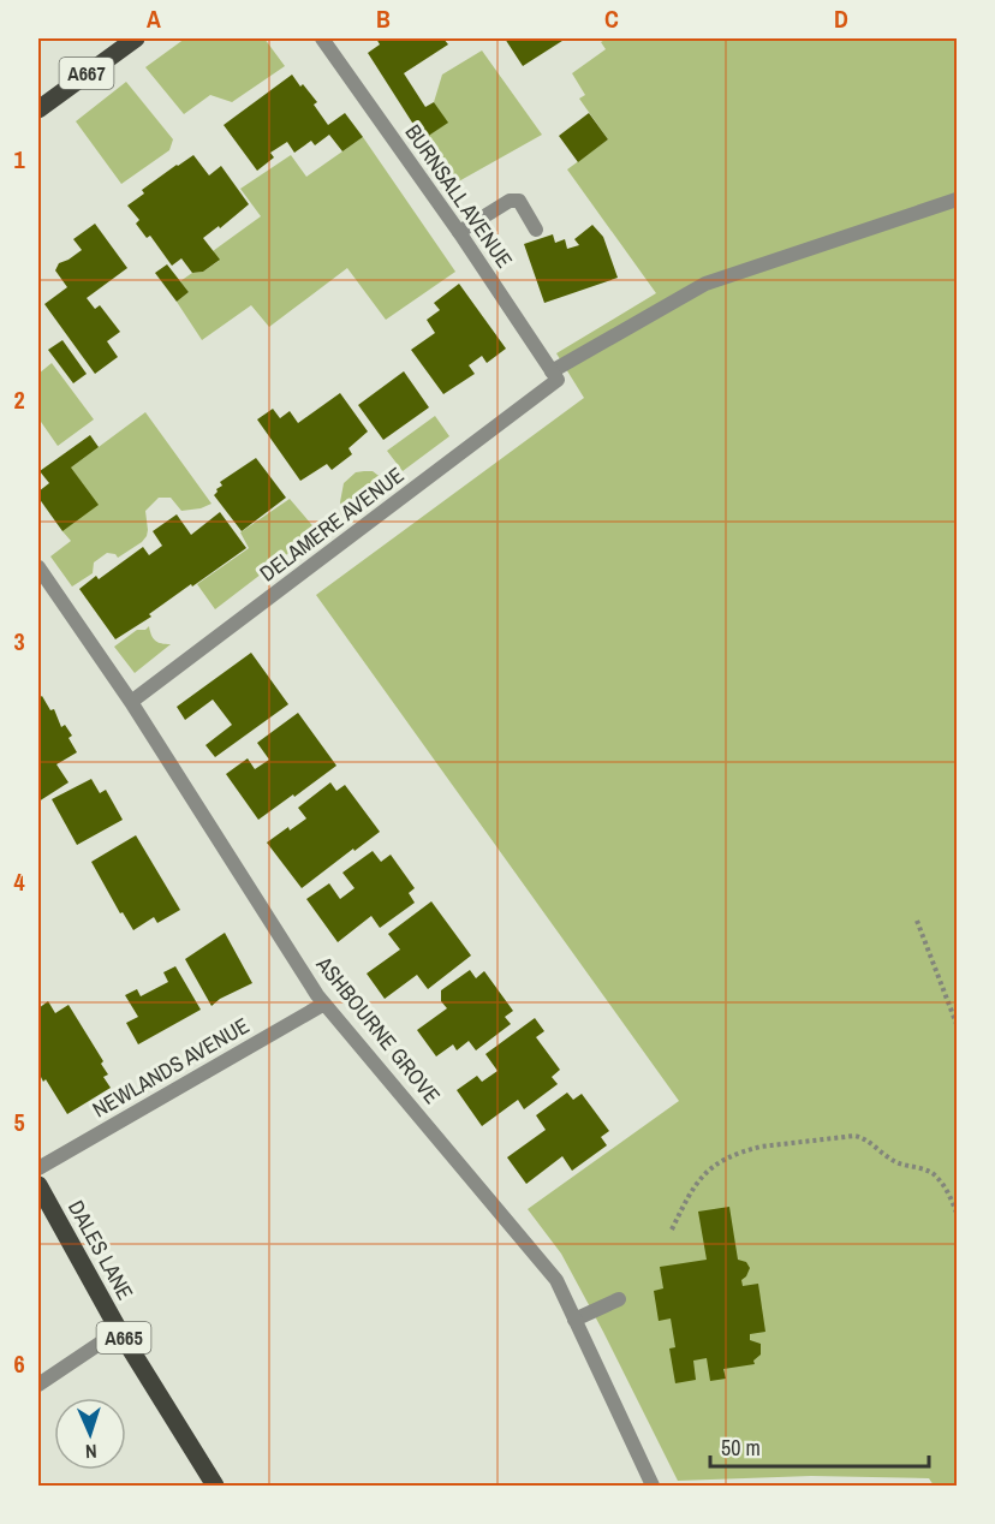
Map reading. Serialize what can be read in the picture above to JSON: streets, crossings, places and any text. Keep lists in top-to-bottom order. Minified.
{"streets":{"main road":["A667","DALES LANE","A665"],"street":["BURNSALL AVENUE","DELAMERE AVENUE","ASHBOURNE GROVE","NEWLANDS AVENUE"]},"crossings":[["BURNSALL AVENUE","DELAMERE AVENUE"],["DELAMERE AVENUE","ASHBOURNE GROVE"],["ASHBOURNE GROVE","NEWLANDS AVENUE"]],"scale_bar":"50 m","north":"bottom","grid":{"columns":["A","B","C","D"],"rows":["1","2","3","4","5","6"]}}
